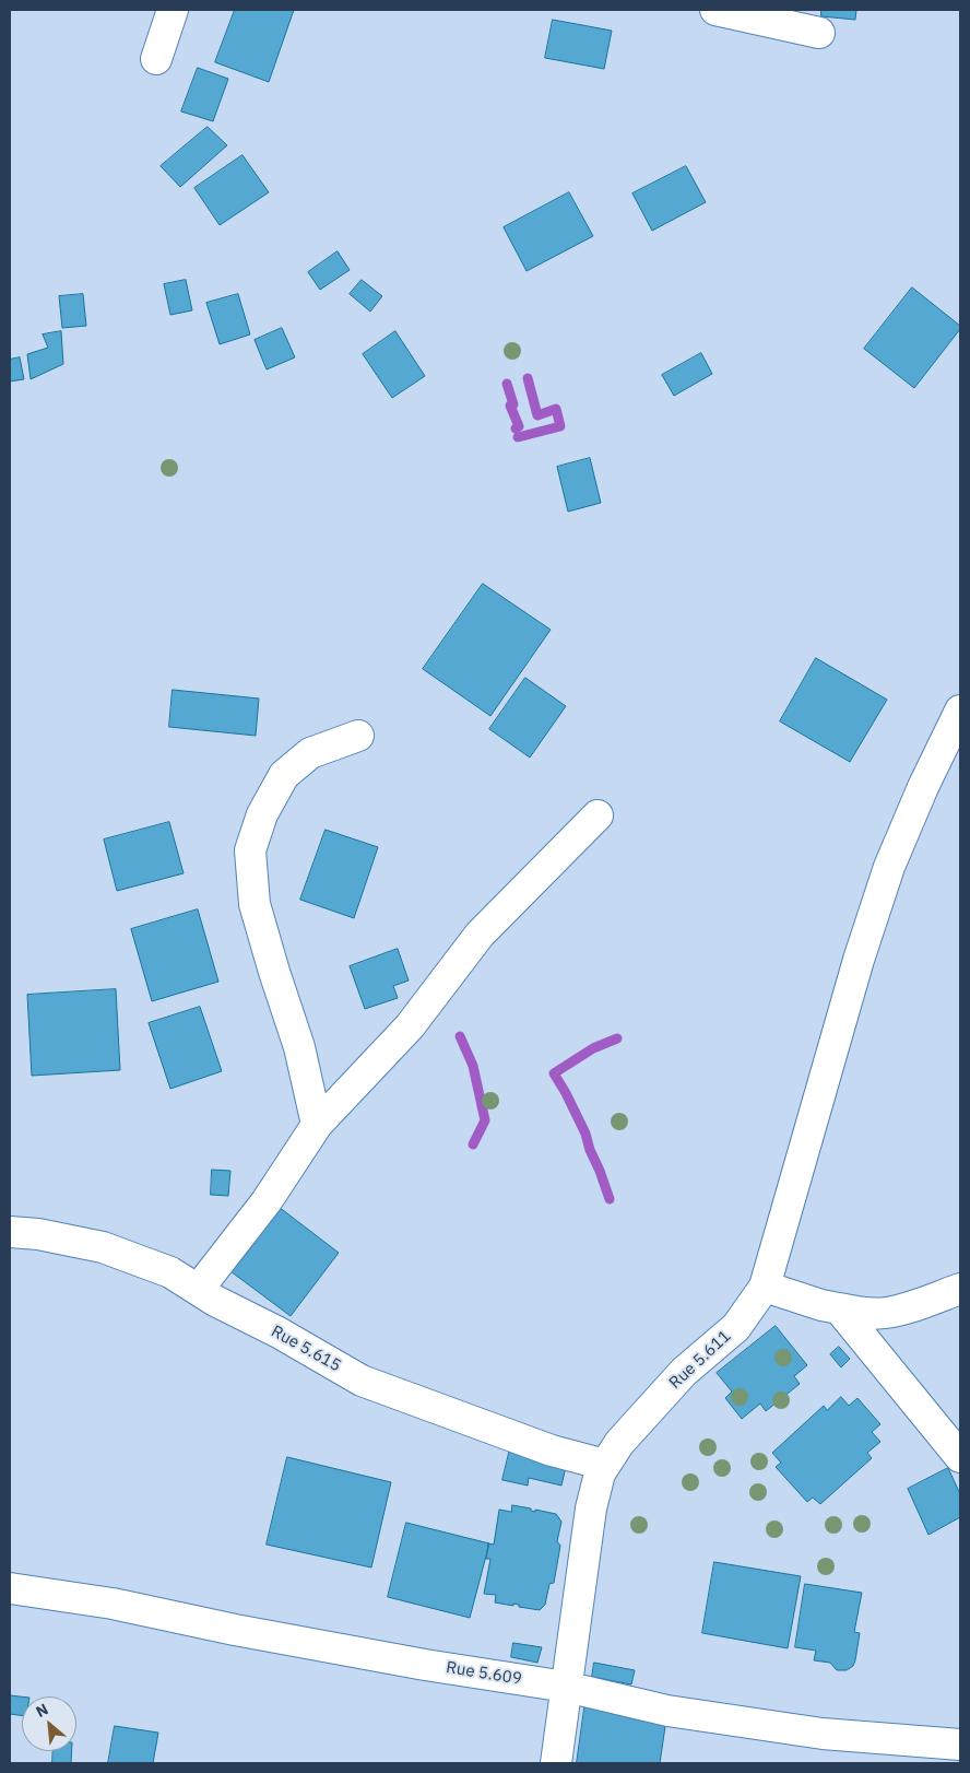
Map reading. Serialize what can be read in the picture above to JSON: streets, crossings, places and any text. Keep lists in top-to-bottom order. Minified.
{"streets":{"street":["Rue 5.615","Rue 5.611","Rue 5.609"]},"crossings":[["Rue 5.615","Rue 5.611"],["Rue 5.611","Rue 5.609"]],"north":"top left"}
